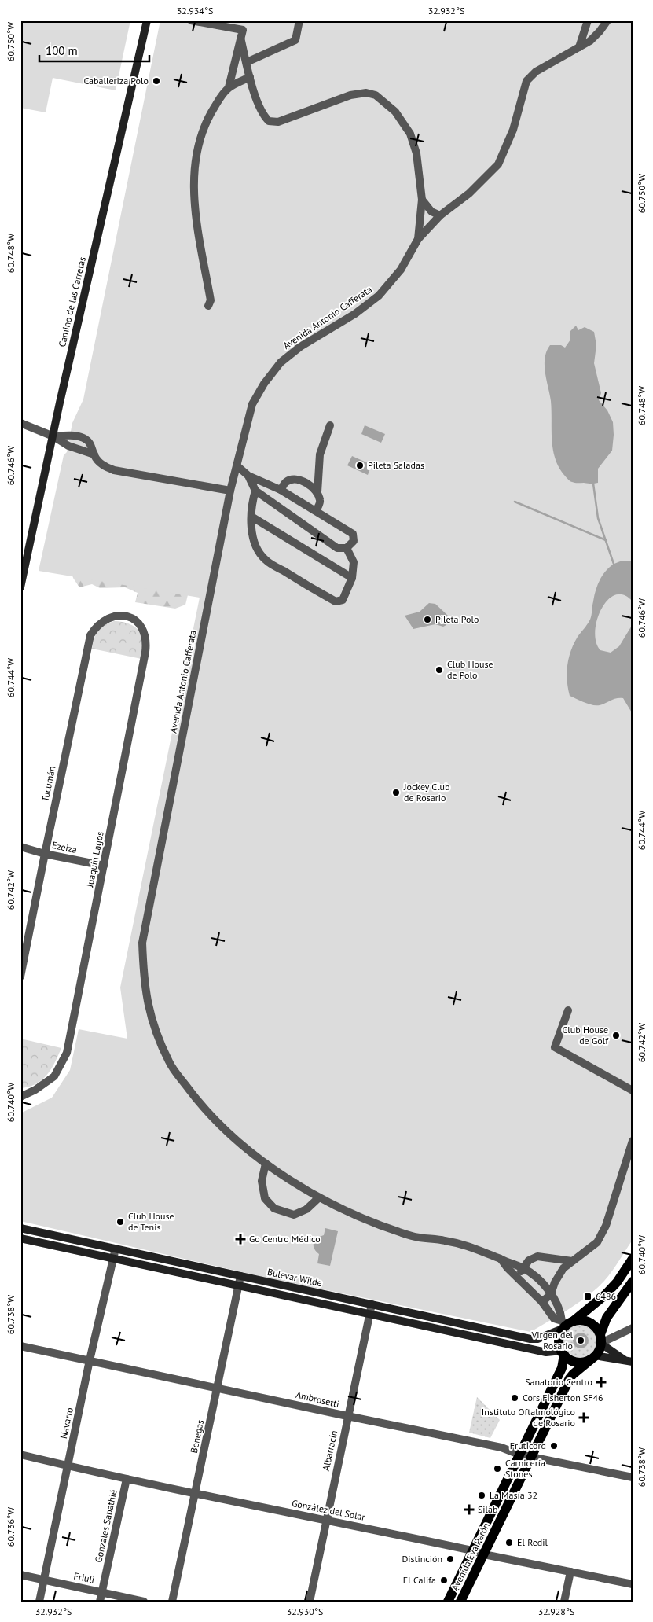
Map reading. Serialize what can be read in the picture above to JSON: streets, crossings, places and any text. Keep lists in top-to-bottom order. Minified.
{"streets":{"main road":["Camino de las Carretas","Bulevar Wilde","Avenida Eva Perón"],"street":["Avenida Antonio Cafferata","Tucumán","Ezeiza","Juaquín Lagos","Ambrosetti","Navarro","Benegas","Albarracín","González del Solar","Gonzales Sabathié","Friuli"]},"crossings":[["Avenida Antonio Cafferata","Bulevar Wilde"],["Avenida Antonio Cafferata","Avenida Eva Perón"],["Tucumán","Ezeiza"],["Tucumán","Juaquín Lagos"],["Ezeiza","Juaquín Lagos"],["Bulevar Wilde","Navarro"],["Bulevar Wilde","Benegas"],["Bulevar Wilde","Albarracín"],["Bulevar Wilde","Avenida Eva Perón"],["Ambrosetti","Navarro"],["Ambrosetti","Benegas"],["Ambrosetti","Albarracín"],["Ambrosetti","Avenida Eva Perón"],["Navarro","González del Solar"],["Navarro","Friuli"],["Benegas","González del Solar"],["Albarracín","González del Solar"],["González del Solar","Gonzales Sabathié"],["González del Solar","Avenida Eva Perón"],["Gonzales Sabathié","Friuli"]],"places":{"other":["Caballeriza Polo","Pileta Saladas","Pileta Polo","Club House de Polo","Jockey Club de Rosario","Club House de Golf","Club House de Tenis","Virgen del Rosario","Cors Fisherton SF46","Fruticord","Carnicería Stones","La Masía 32","El Redil","Distinción","El Califa"],"health":["Go Centro Médico","Sanatorio Centro","Instituto Oftalmológico de Rosario","Silab"],"transit":["6486"]},"scale_bar":"100 m","coordinates":["32.934°S","32.932°S","60.750°W","60.748°W","60.746°W","60.744°W","60.742°W","60.740°W","60.738°W","60.736°W","32.930°S","32.928°S"]}
